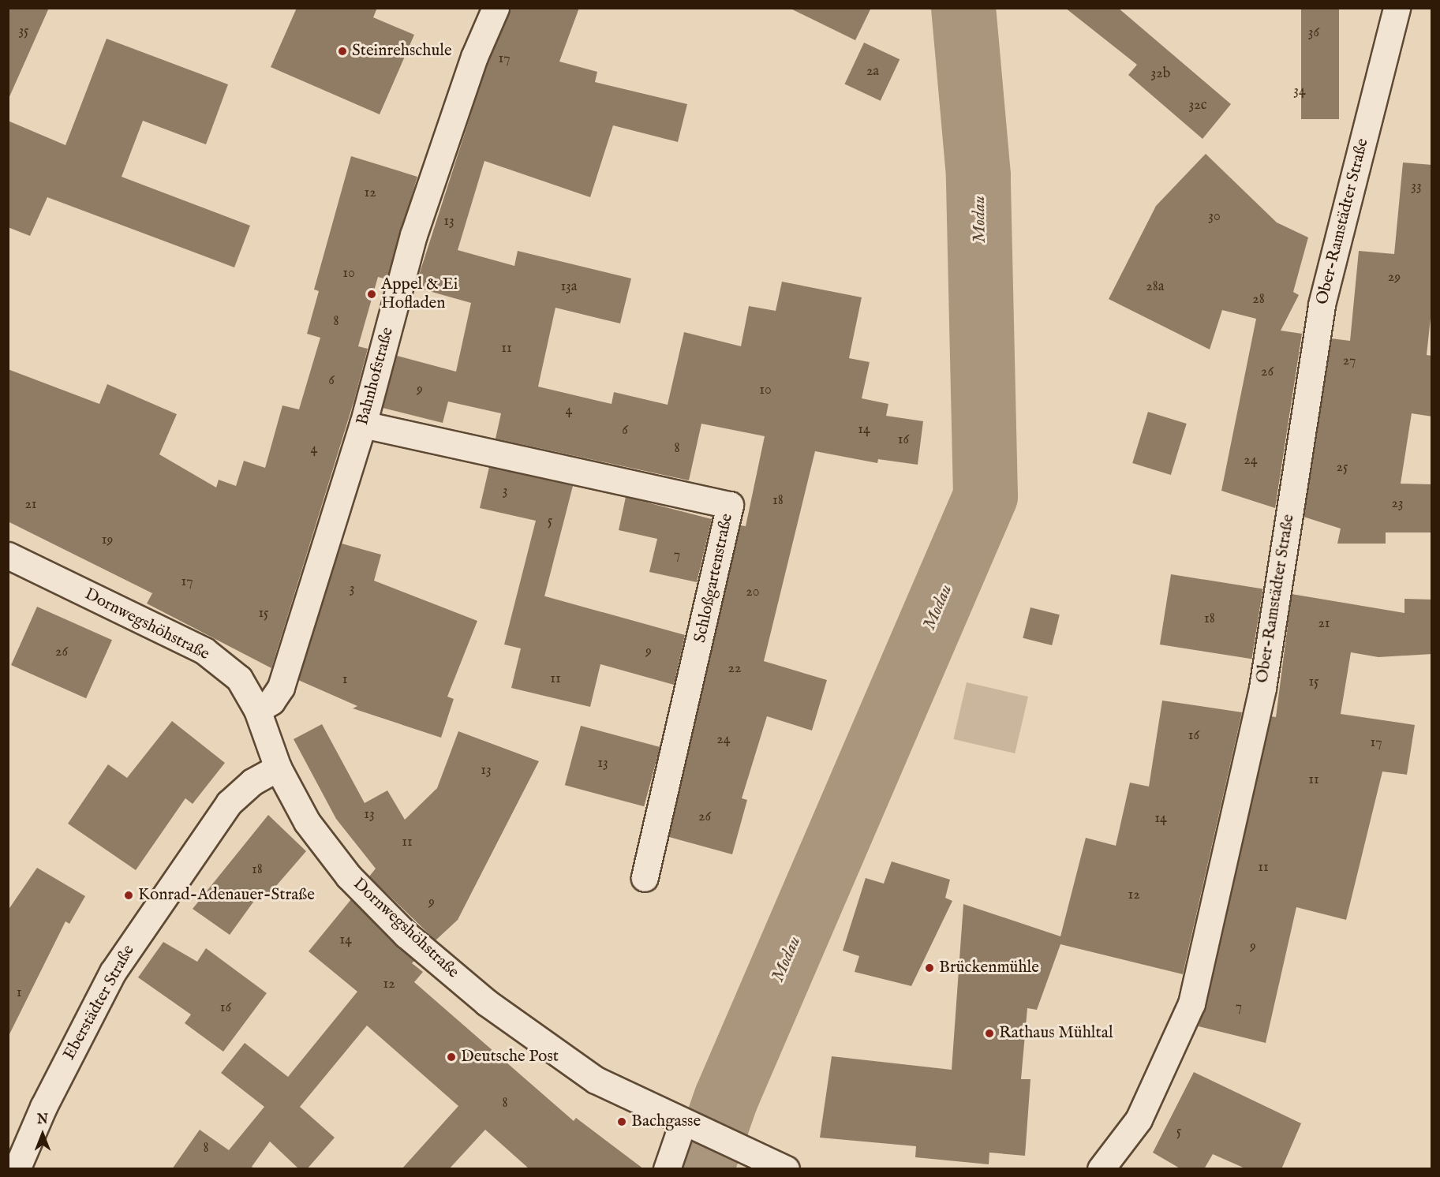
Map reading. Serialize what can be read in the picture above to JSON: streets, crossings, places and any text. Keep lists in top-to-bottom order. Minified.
{"streets":{"street":["Ober-Ramstädter Straße","Bahnhofstraße","Schloßgartenstraße","Dornwegshöhstraße","Eberstädter Straße"]},"crossings":[["Bahnhofstraße","Schloßgartenstraße"],["Bahnhofstraße","Dornwegshöhstraße"],["Dornwegshöhstraße","Eberstädter Straße"]],"water":["Modau"],"places":["Steinrehschule","Appel & Ei Hofladen","Konrad-Adenauer-Straße","Brückenmühle","Rathaus Mühltal","Deutsche Post","Bachgasse"],"house_numbers":["35","36","17","2a","32b","34","32c","33","12","30","13","10","29","13a","28a","28","8","11","27","26","6","9","10","4","14","6","16","8","4","24","25","3","18","23","21","5","19","7","17","3","20","15","18","21","9","26","22","11","1","15","16","24","17","13","13","11","13","26","14","11","11","18","12","9","14","9","12","1","7","16","8","5","8"],"north":"top"}
